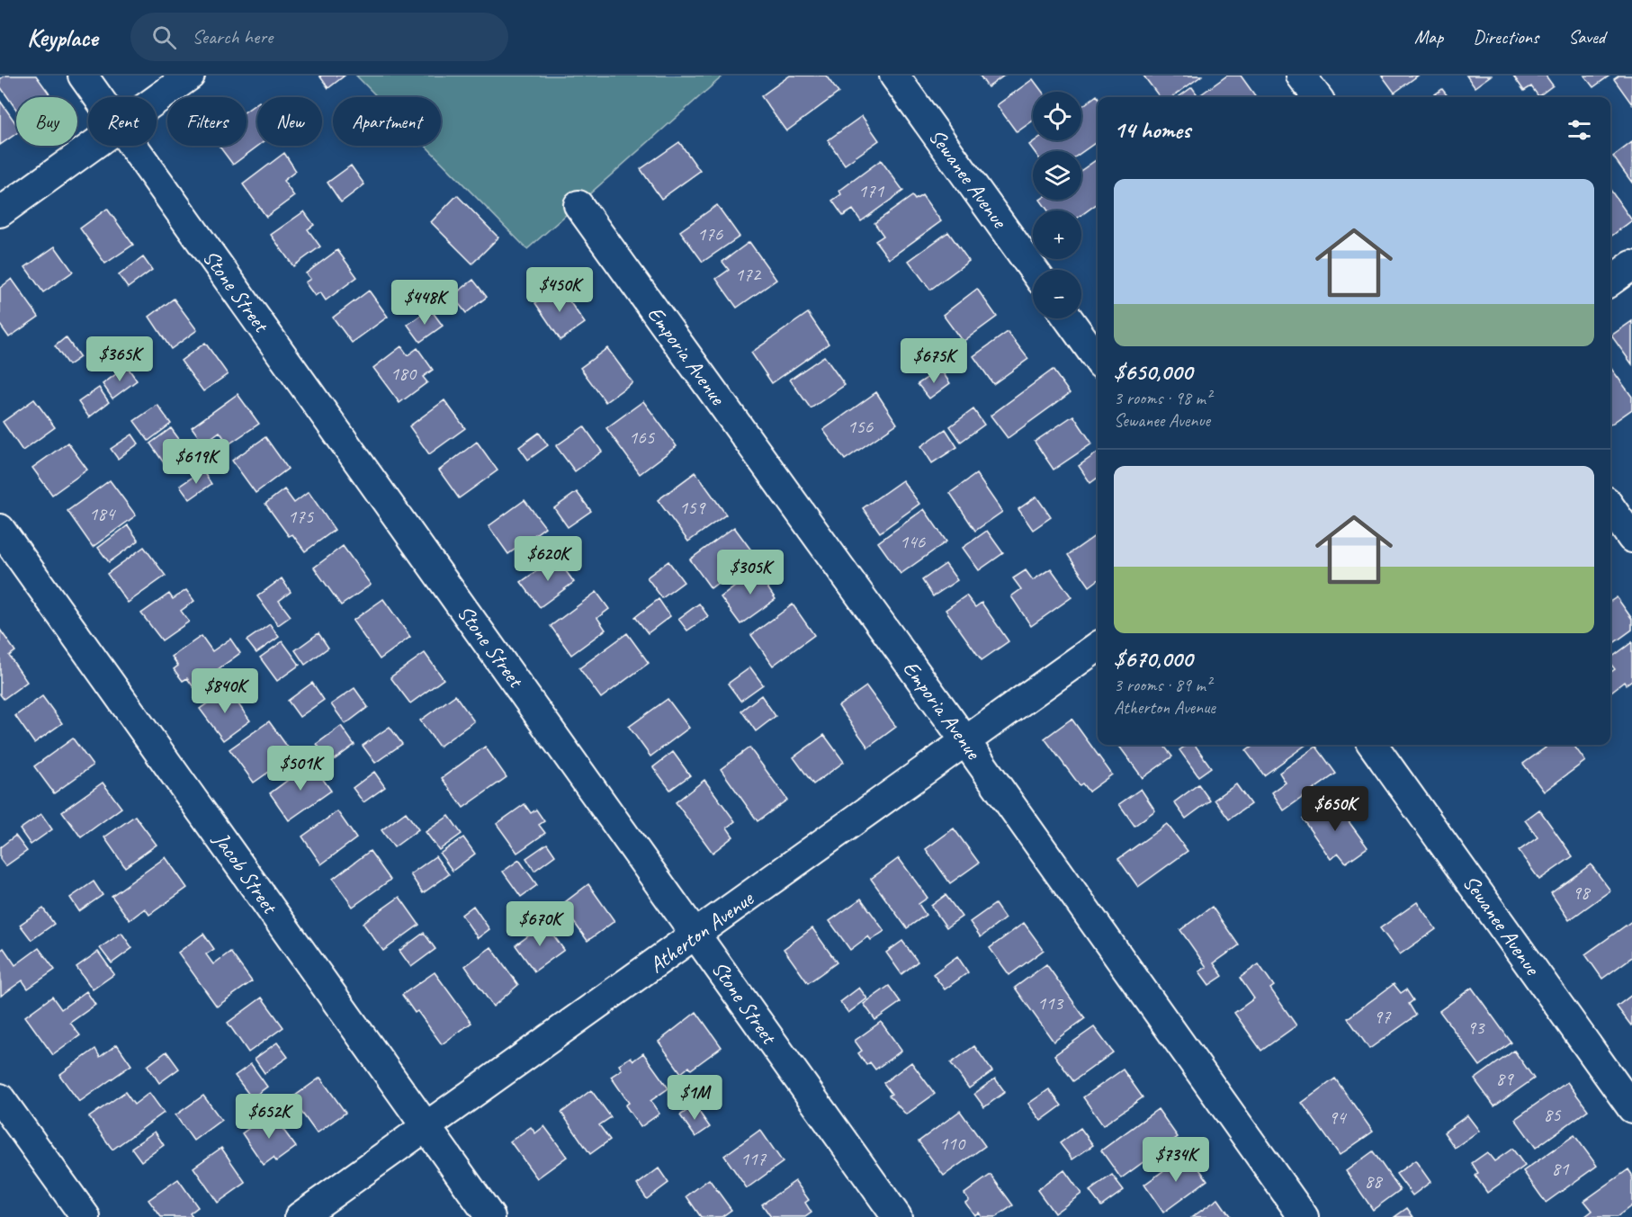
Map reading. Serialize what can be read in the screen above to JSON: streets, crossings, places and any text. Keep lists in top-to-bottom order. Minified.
{"streets":{"street":["Sewanee Avenue","Stone Street","Emporia Avenue","Jacob Street","Atherton Avenue"]},"crossings":[["Stone Street","Atherton Avenue"],["Emporia Avenue","Atherton Avenue"],["Jacob Street","Atherton Avenue"]],"house_numbers":["171","176","172","180","156","165","159","184","175","146","98","113","97","93","89","85","94","110","117","81","88"],"page":{"header":"Keyplace","search":"Search here","nav":["Map","Directions","Saved"],"map_buttons":["+","−"],"chip":["Buy","Rent","Filters","New","Apartment"],"heading":"14 homes","list":[{"name":"$650,000","note":"3 rooms · 98 m² · Sewanee Avenue"},{"name":"$670,000","note":"3 rooms · 89 m² · Atherton Avenue"}],"price":["$450K","$448K","$365K","$675K","$619K","$620K","$305K","$840K","$501K","$650K","$670K","$1M","$652K","$734K"]}}
